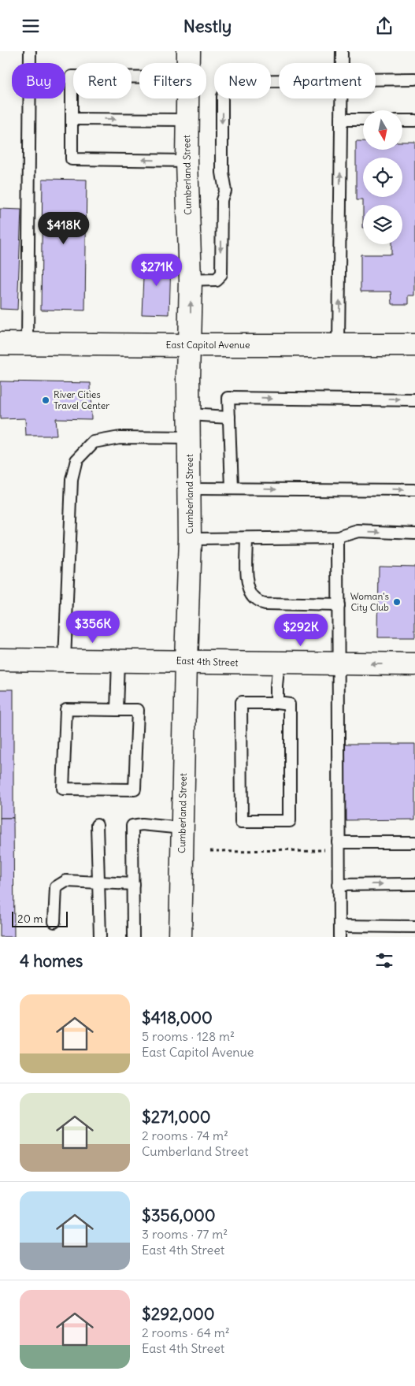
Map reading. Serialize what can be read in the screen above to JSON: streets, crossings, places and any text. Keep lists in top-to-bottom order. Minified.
{"streets":{"main road":["Cumberland Street","East Capitol Avenue","East 4th Street"]},"crossings":[["Cumberland Street","East Capitol Avenue"],["Cumberland Street","East 4th Street"]],"places":["River Cities Travel Center","Woman's City Club"],"scale_bar":"20 m","north":"bottom","page":{"header":"Nestly","chip":["Buy","Rent","Filters","New","Apartment"],"price":["$418K","$271K","$356K","$292K"],"scale":"20 m","heading":"4 homes","list":[{"name":"$418,000","note":"5 rooms · 128 m² · East Capitol Avenue"},{"name":"$271,000","note":"2 rooms · 74 m² · Cumberland Street"},{"name":"$356,000","note":"3 rooms · 77 m² · East 4th Street"},{"name":"$292,000","note":"2 rooms · 64 m² · East 4th Street"}]}}
